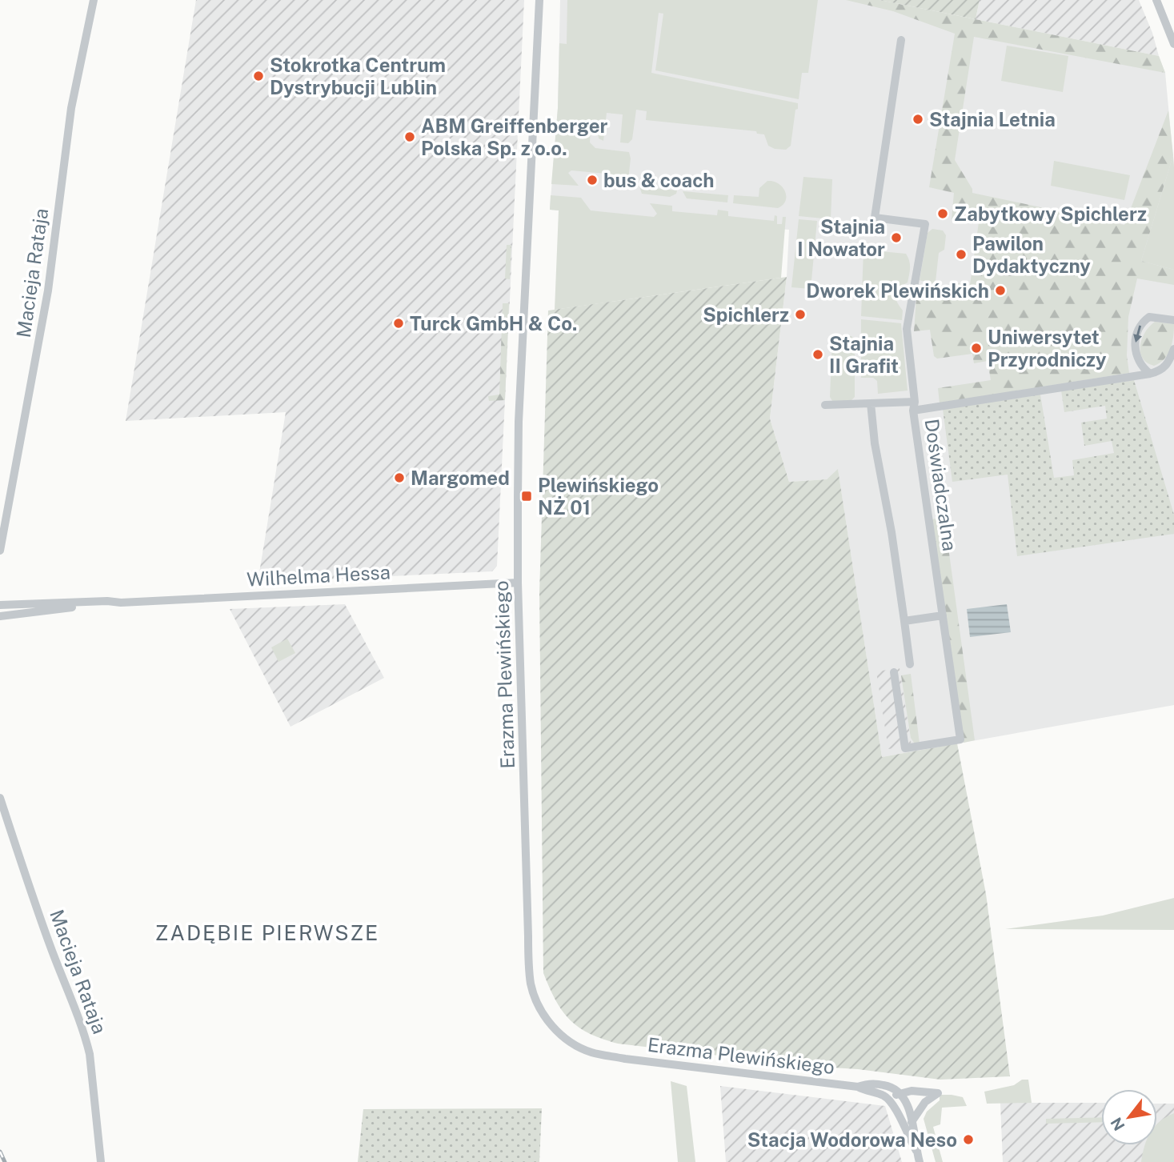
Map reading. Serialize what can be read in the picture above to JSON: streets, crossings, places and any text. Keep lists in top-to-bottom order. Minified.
{"streets":{"street":["Macieja Rataja","Doświadczalna","Wilhelma Hessa","Erazma Plewińskiego"]},"crossings":[["Wilhelma Hessa","Erazma Plewińskiego"]],"districts":["ZADĘBIE PIERWSZE"],"places":{"other":["Stokrotka Centrum Dystrybucji Lublin","Stajnia Letnia","ABM Greiffenberger Polska Sp. z o.o.","bus & coach","Zabytkowy Spichlerz","Stajnia I Nowator","Pawilon Dydaktyczny","Dworek Plewińskich","Spichlerz","Turck GmbH & Co.","Uniwersytet Przyrodniczy","Stajnia II Grafit","Margomed","Stacja Wodorowa Neso"],"transit":["Plewińskiego NŻ 01"]},"north":"bottom left"}
